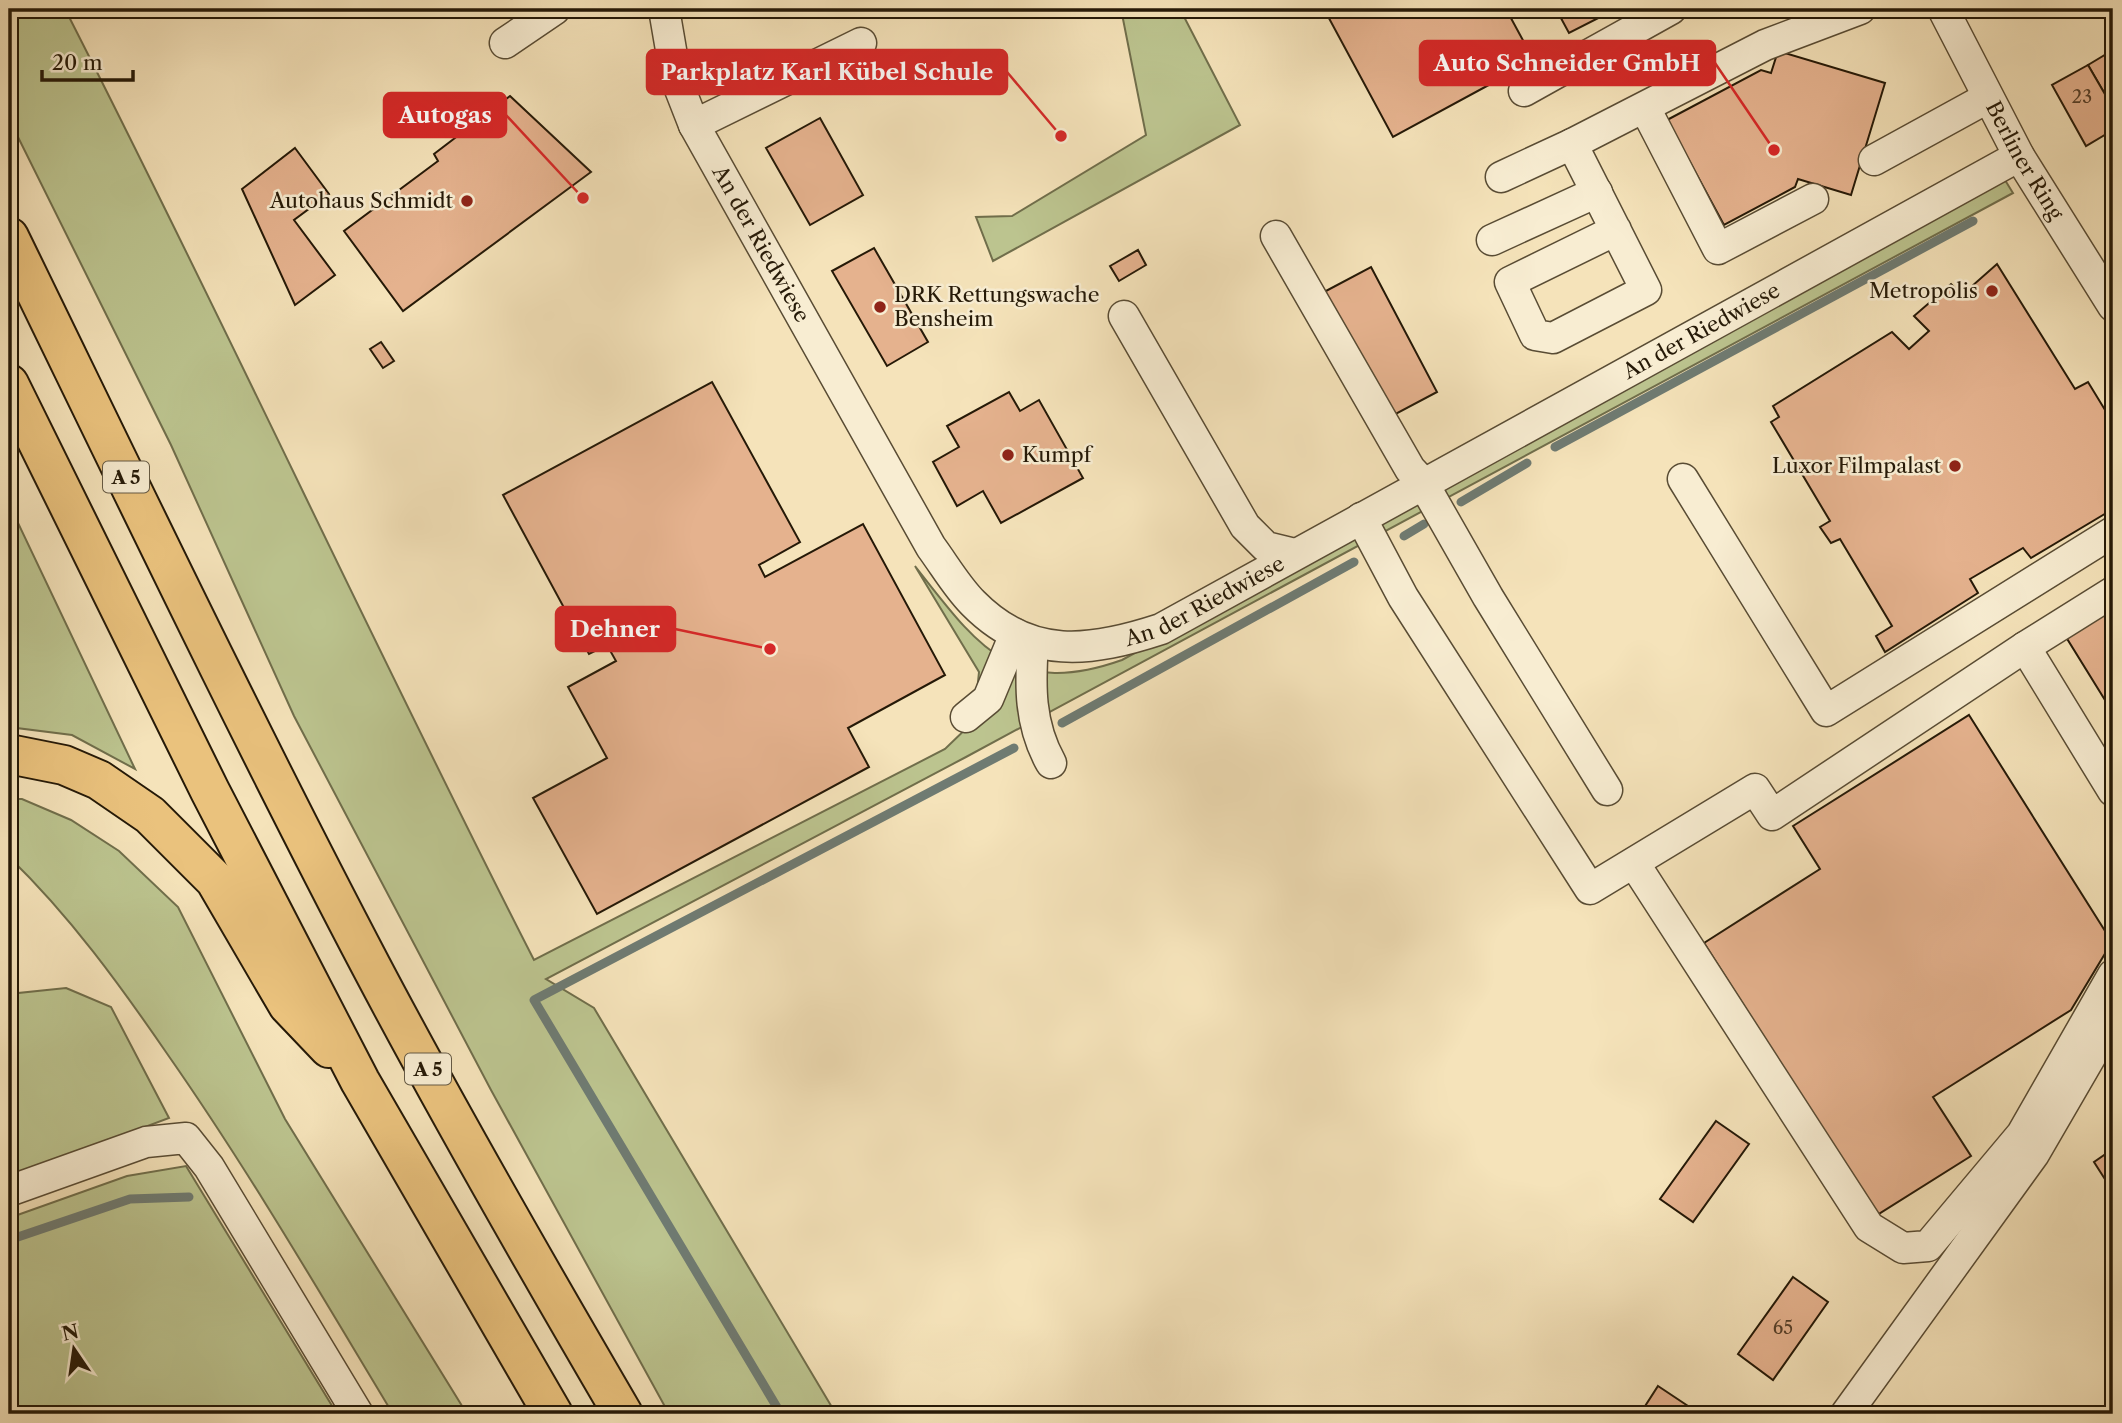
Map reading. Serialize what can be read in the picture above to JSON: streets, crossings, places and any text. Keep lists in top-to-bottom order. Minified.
{"streets":{"highway":["A 5"],"street":["Berliner Ring","An der Riedwiese"]},"crossings":[["Berliner Ring","An der Riedwiese"]],"places":["Parkplatz Karl Kübel Schule","Auto Schneider GmbH","Autogas","Autohaus Schmidt","Metropolis","DRK Rettungswache Bensheim","Kumpf","Luxor Filmpalast","Dehner"],"house_numbers":["23","65"],"scale_bar":"20 m","north":"top"}
